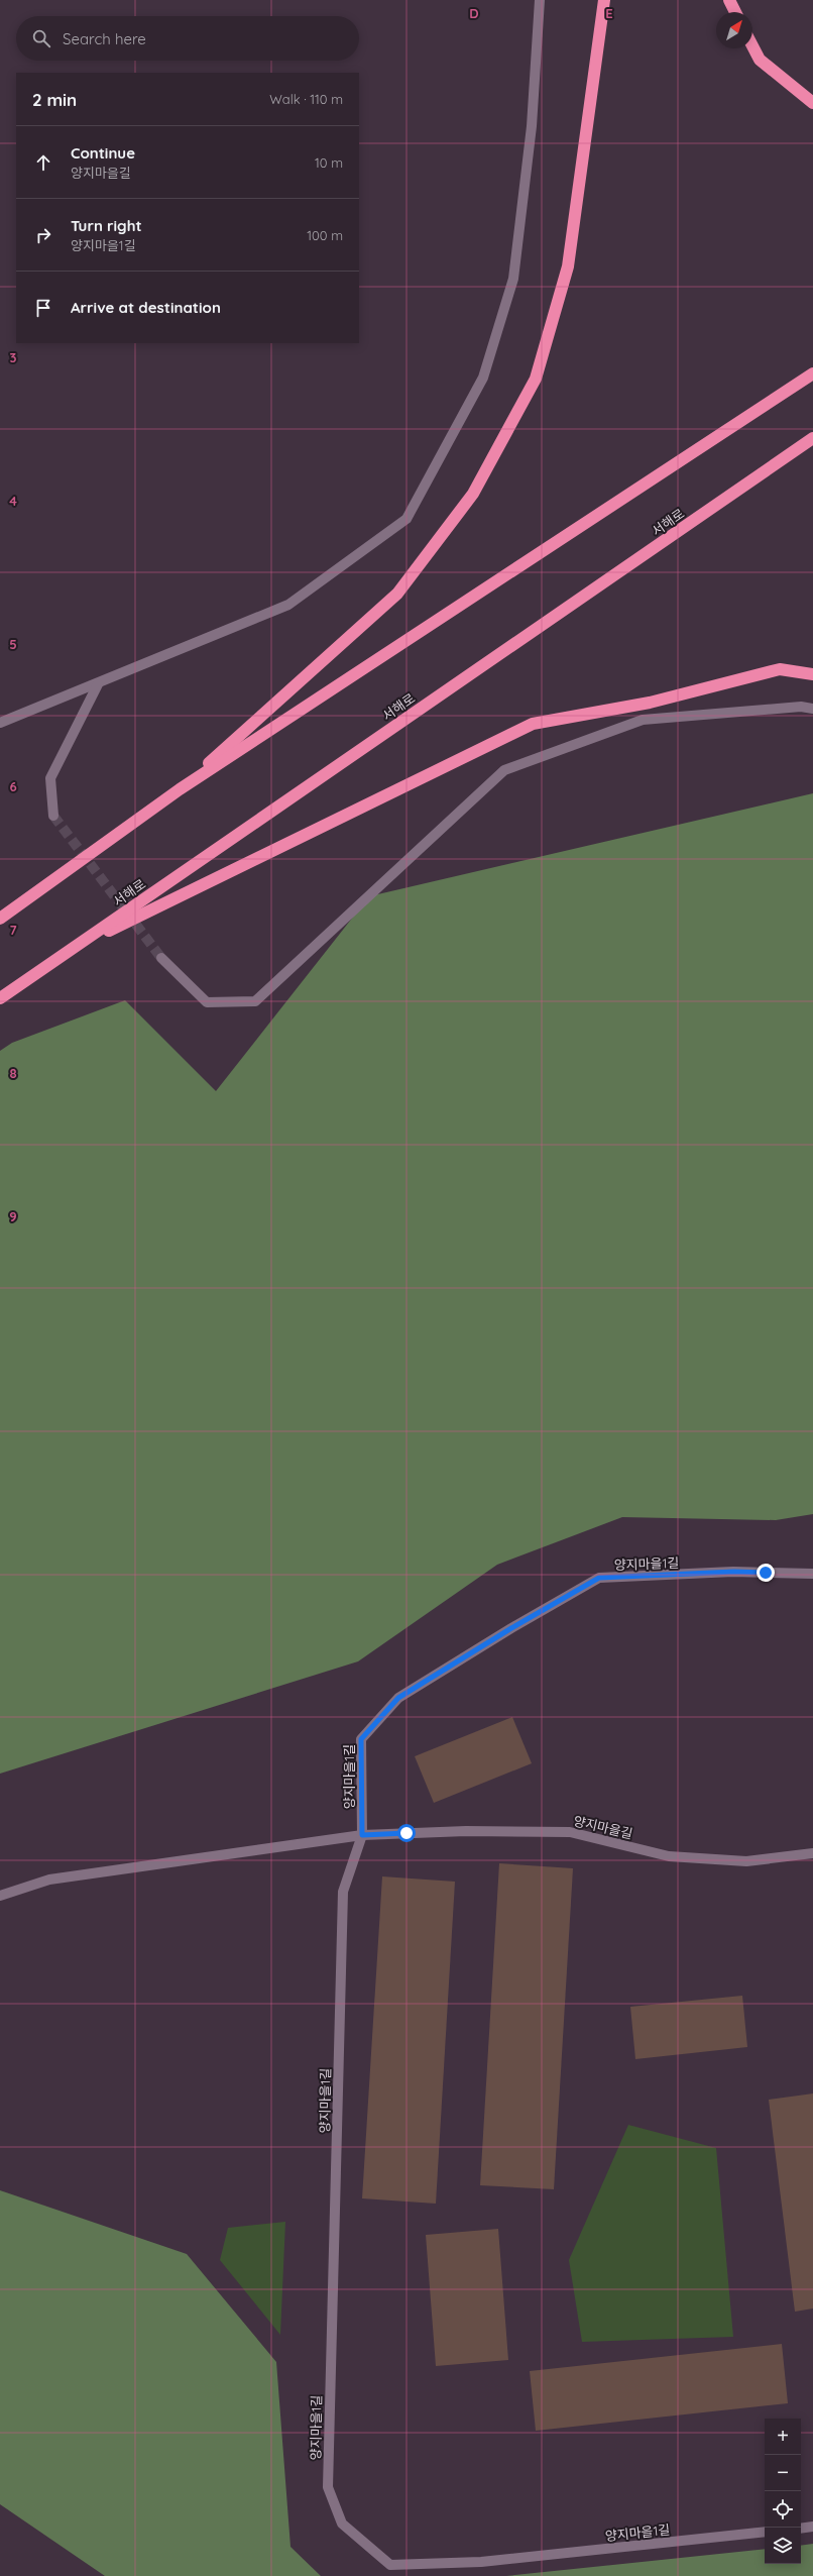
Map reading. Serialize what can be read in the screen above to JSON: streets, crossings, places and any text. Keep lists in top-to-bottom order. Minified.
{"streets":{"highway":["서해로"],"street":["양지마을1길","양지마을길"]},"crossings":[["양지마을1길","양지마을길"]],"north":"top right","page":{"search":"Search here","heading":["2 min","Walk · 110 m"],"list":[["Continue","양지마을길","10 m"],["Turn right","양지마을1길","100 m"],"Arrive at destination"],"map_buttons":["+","−"]},"grid":{"columns":["D","E"],"rows":["3","4","5","6","7","8","9"]}}
